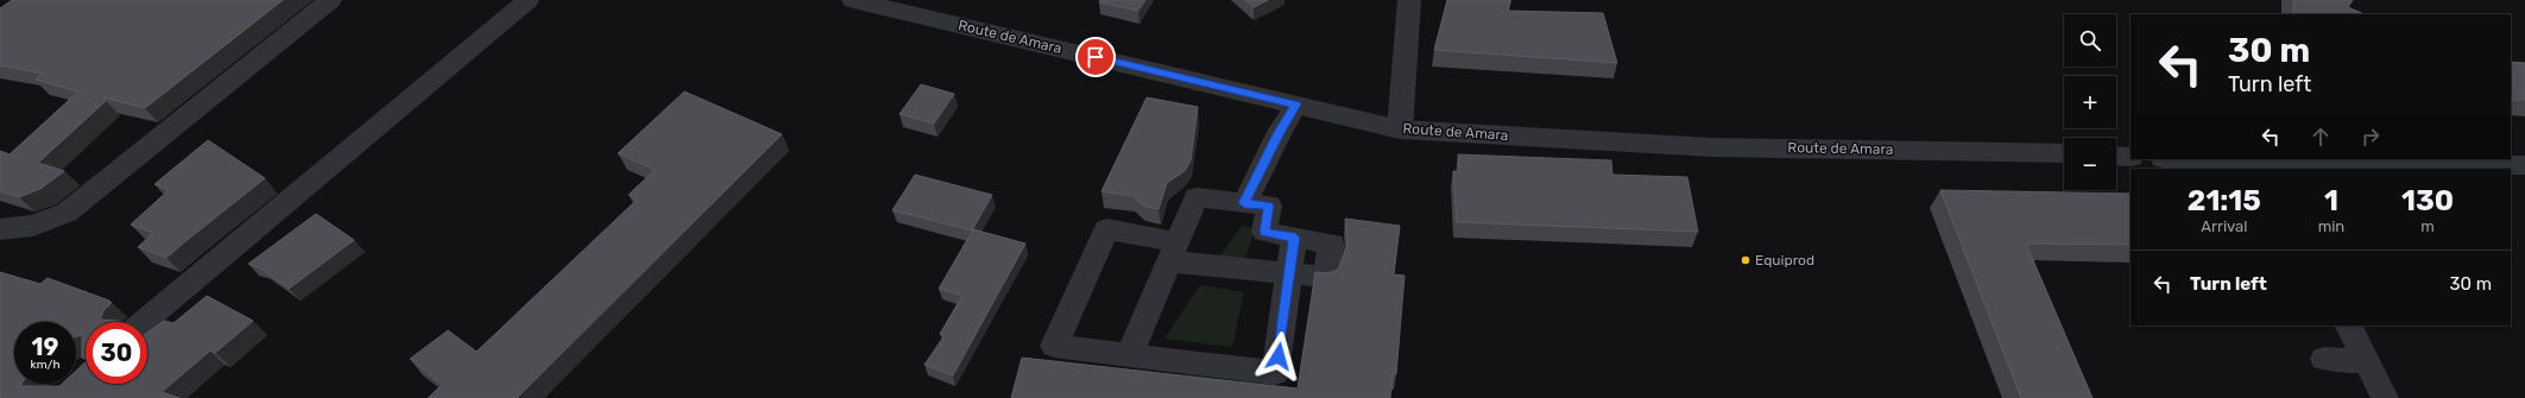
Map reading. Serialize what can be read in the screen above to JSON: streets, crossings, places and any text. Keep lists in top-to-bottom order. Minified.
{"streets":{"street":["Route de Amara"]},"places":["Equiprod"],"page":{"map_buttons":["+","−"],"turn":["30 m","Turn left"],"eta":["21:15","Arrival","1","min","130","m"],"list":[{"name":"Turn left","value":"30 m"}],"speed":"19 km/h","limit":"30"}}
